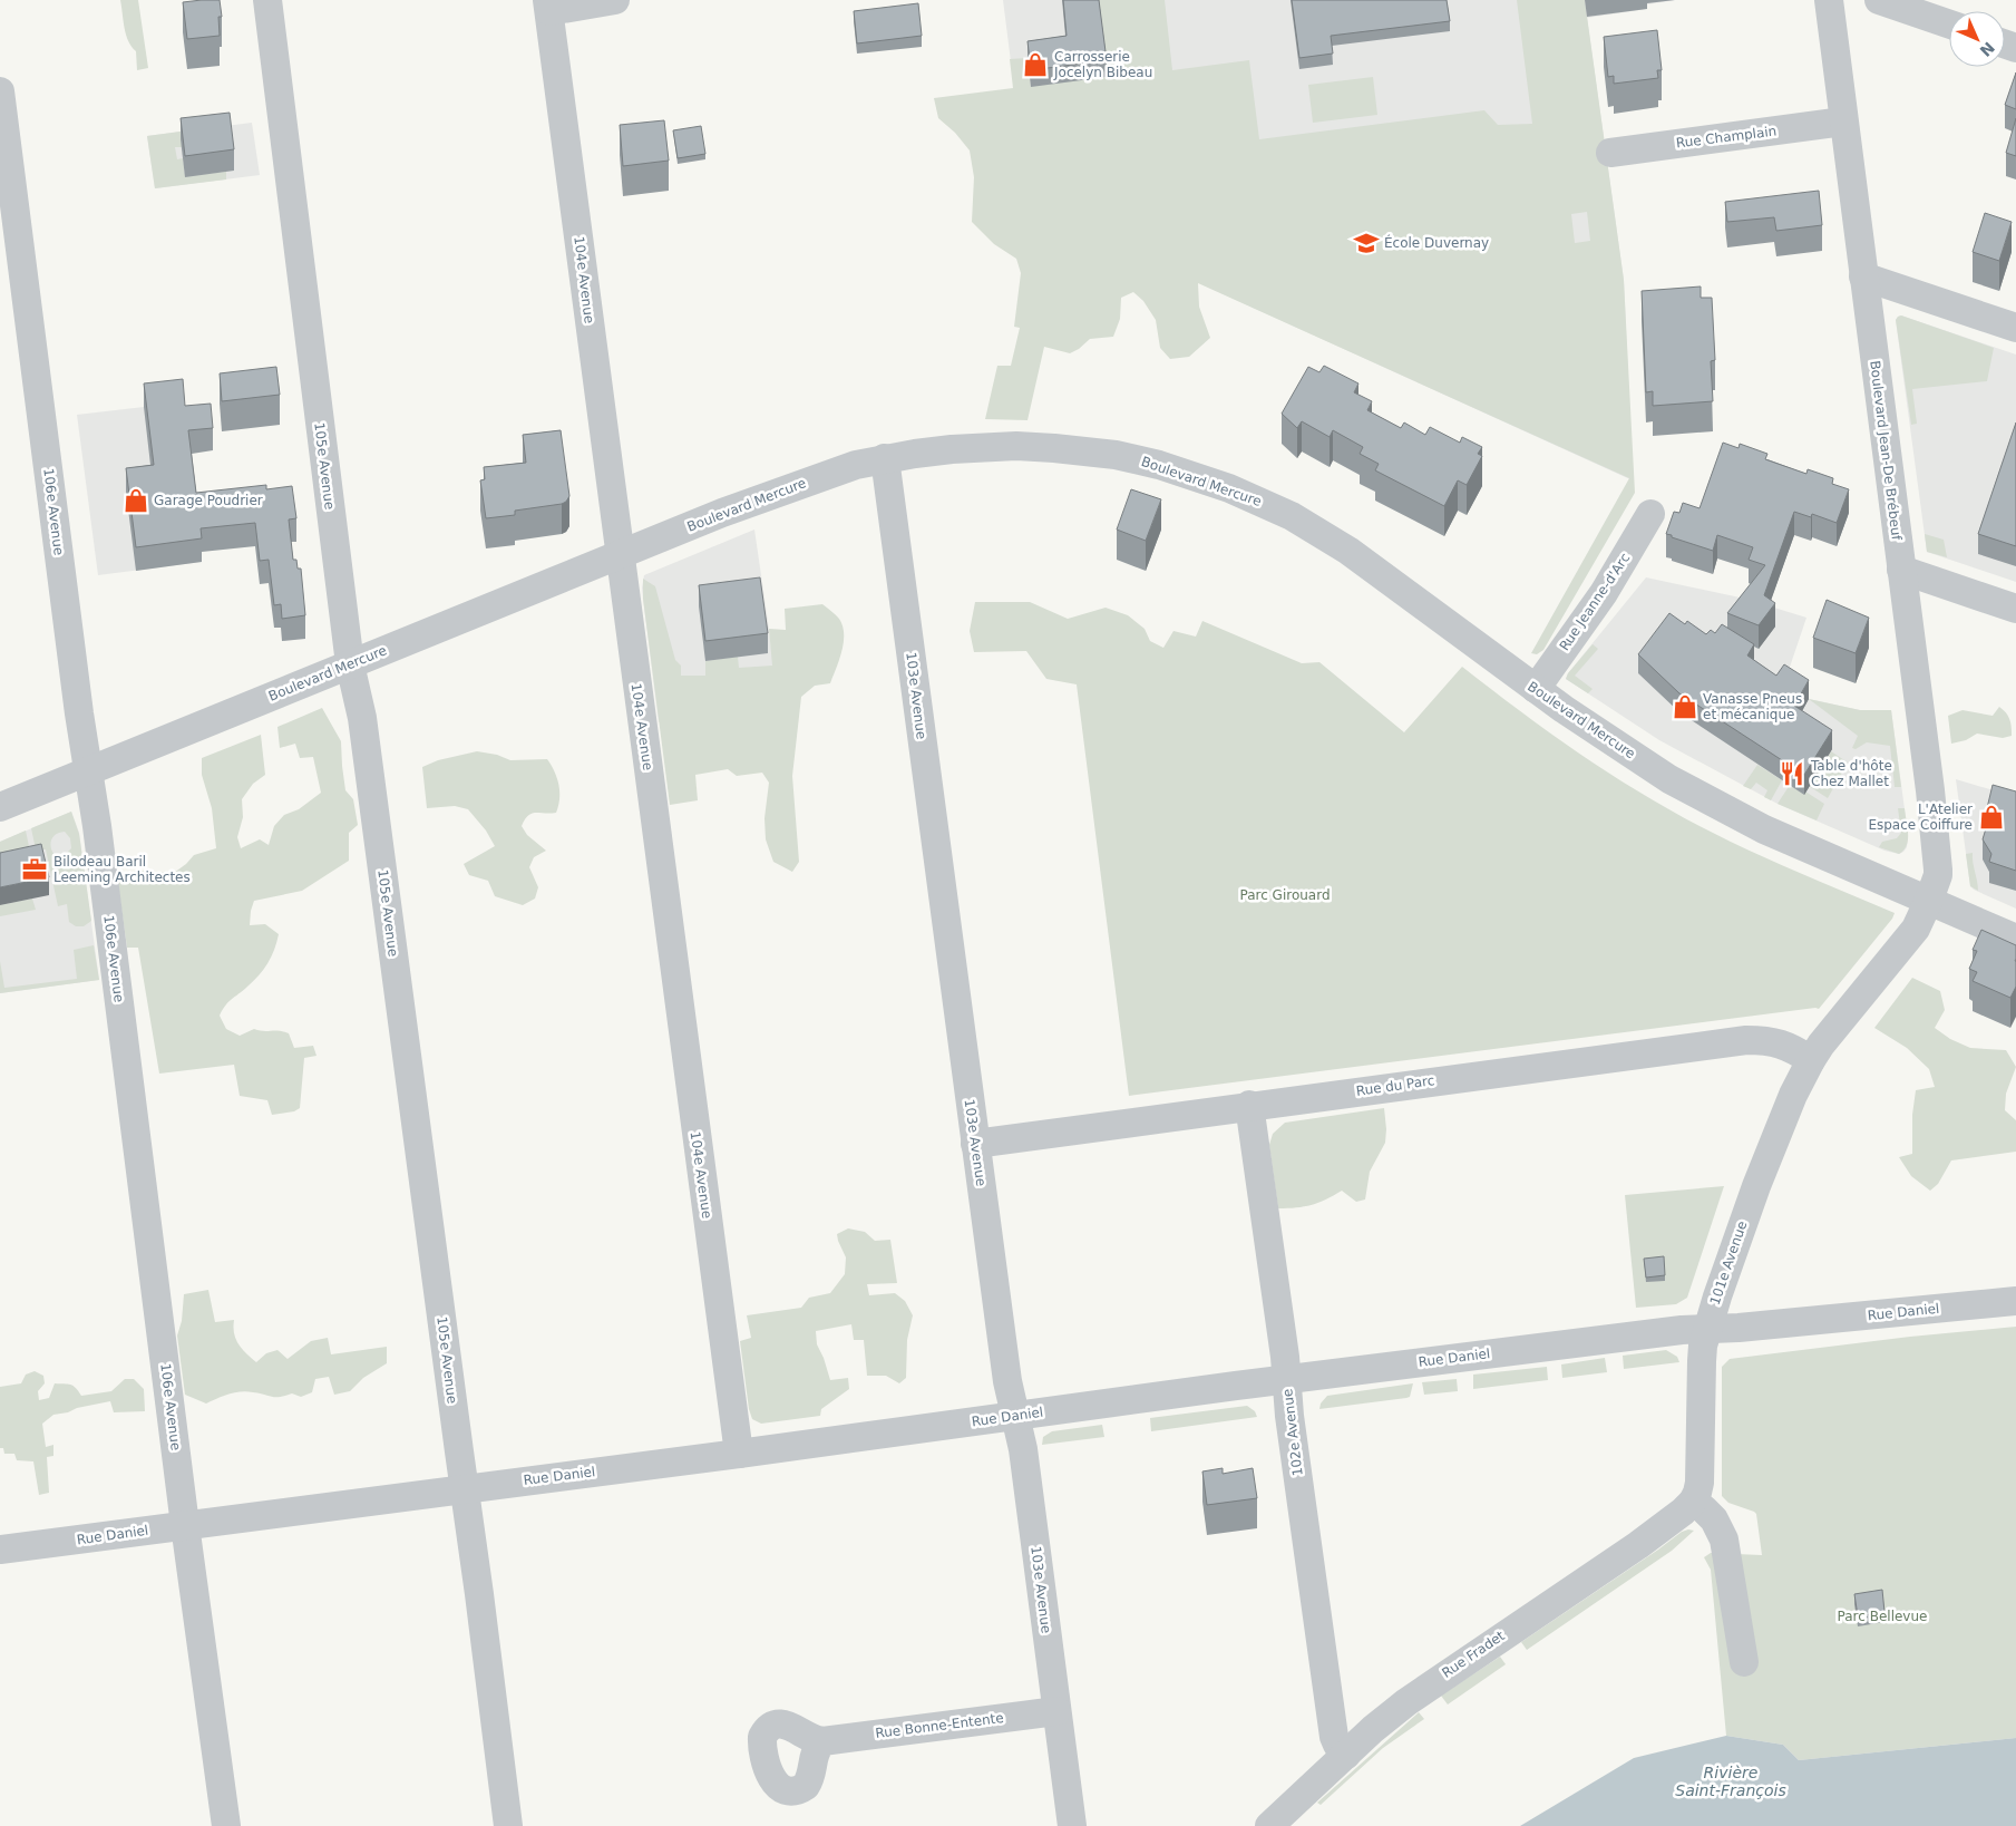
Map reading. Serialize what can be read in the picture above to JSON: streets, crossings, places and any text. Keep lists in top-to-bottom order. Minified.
{"streets":{"street":["Rue Champlain","104e Avenue","Boulevard Jean-De Brébeuf","105e Avenue","Boulevard Mercure","106e Avenue","Rue Jeanne-d'Arc","103e Avenue","Rue du Parc","101e Avenue","Rue Daniel","102e Avenue","Rue Fradet","Rue Bonne-Entente"]},"crossings":[["Rue Champlain","Boulevard Jean-De Brébeuf"],["104e Avenue","Boulevard Mercure"],["104e Avenue","Rue Daniel"],["Boulevard Jean-De Brébeuf","Boulevard Mercure"],["Boulevard Jean-De Brébeuf","101e Avenue"],["105e Avenue","Boulevard Mercure"],["105e Avenue","Rue Daniel"],["Boulevard Mercure","106e Avenue"],["Boulevard Mercure","Rue Jeanne-d'Arc"],["Boulevard Mercure","103e Avenue"],["Boulevard Mercure","101e Avenue"],["106e Avenue","Rue Daniel"],["103e Avenue","Rue du Parc"],["103e Avenue","Rue Daniel"],["103e Avenue","Rue Bonne-Entente"],["Rue du Parc","101e Avenue"],["Rue du Parc","102e Avenue"],["101e Avenue","Rue Daniel"],["101e Avenue","Rue Fradet"],["Rue Daniel","102e Avenue"],["102e Avenue","Rue Fradet"]],"water":["Rivière Saint-François"],"parks":["Parc Girouard","Parc Bellevue"],"places":{"shop":["Carrosserie Jocelyn Bibeau","Garage Poudrier","Vanasse Pneus et mécanique","L'Atelier Espace Coiffure"],"school or university":["École Duvernay"],"restaurant":["Table d'hôte Chez Mallet"],"office":["Bilodeau Baril Leeming Architectes"]},"north":"bottom right"}
